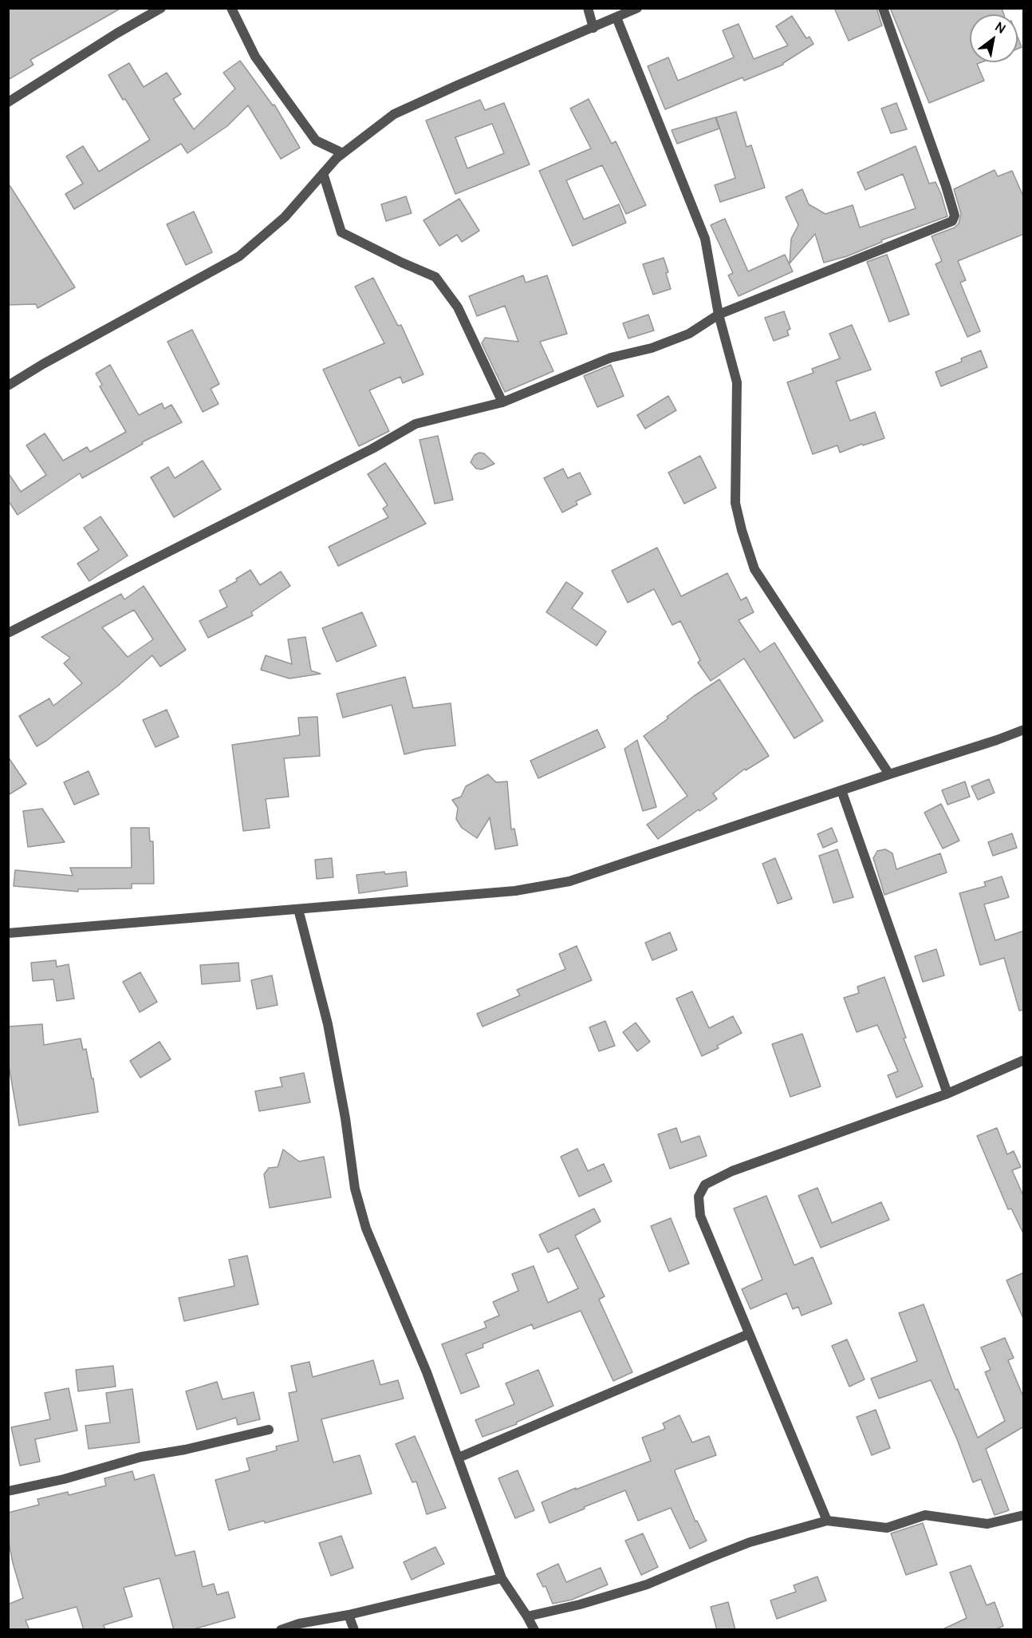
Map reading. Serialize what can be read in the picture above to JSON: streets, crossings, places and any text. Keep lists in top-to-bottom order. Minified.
{"north":"top right"}
